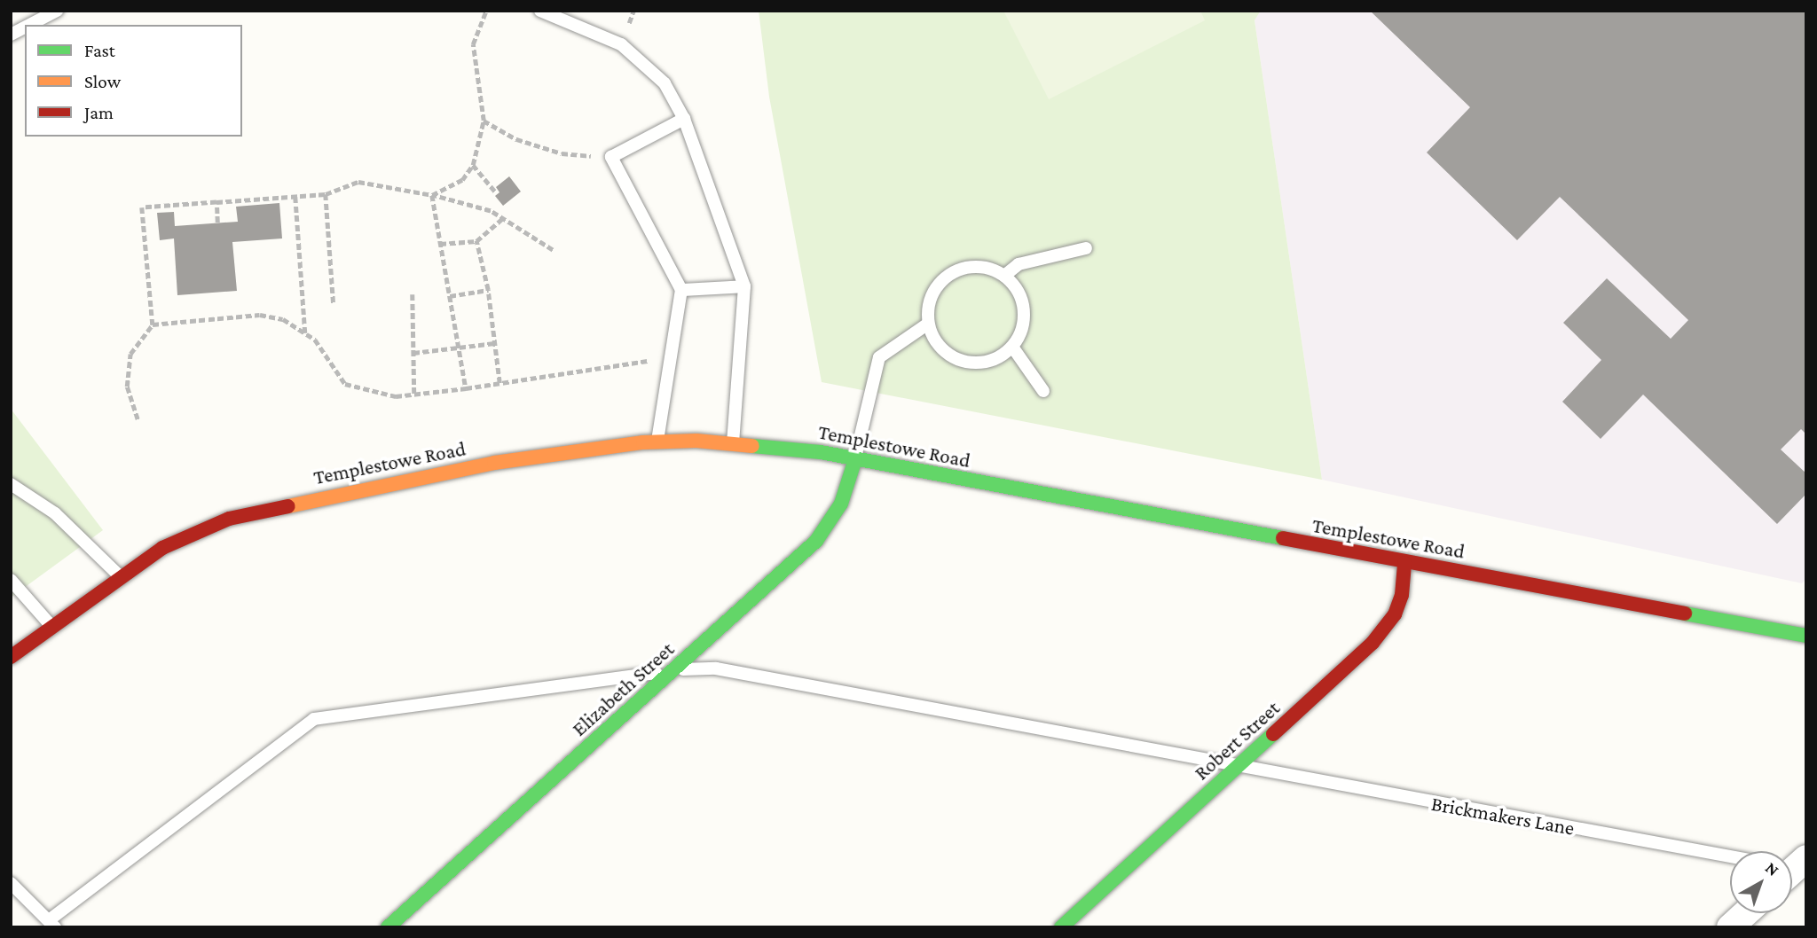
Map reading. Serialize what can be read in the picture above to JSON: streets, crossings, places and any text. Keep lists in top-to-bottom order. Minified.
{"streets":{"main road":["Templestowe Road","Elizabeth Street","Robert Street"],"lane":["Brickmakers Lane"]},"crossings":[["Templestowe Road","Elizabeth Street"],["Templestowe Road","Robert Street"],["Elizabeth Street","Brickmakers Lane"],["Robert Street","Brickmakers Lane"]],"legend":["Fast","Slow","Jam"],"north":"top right"}
